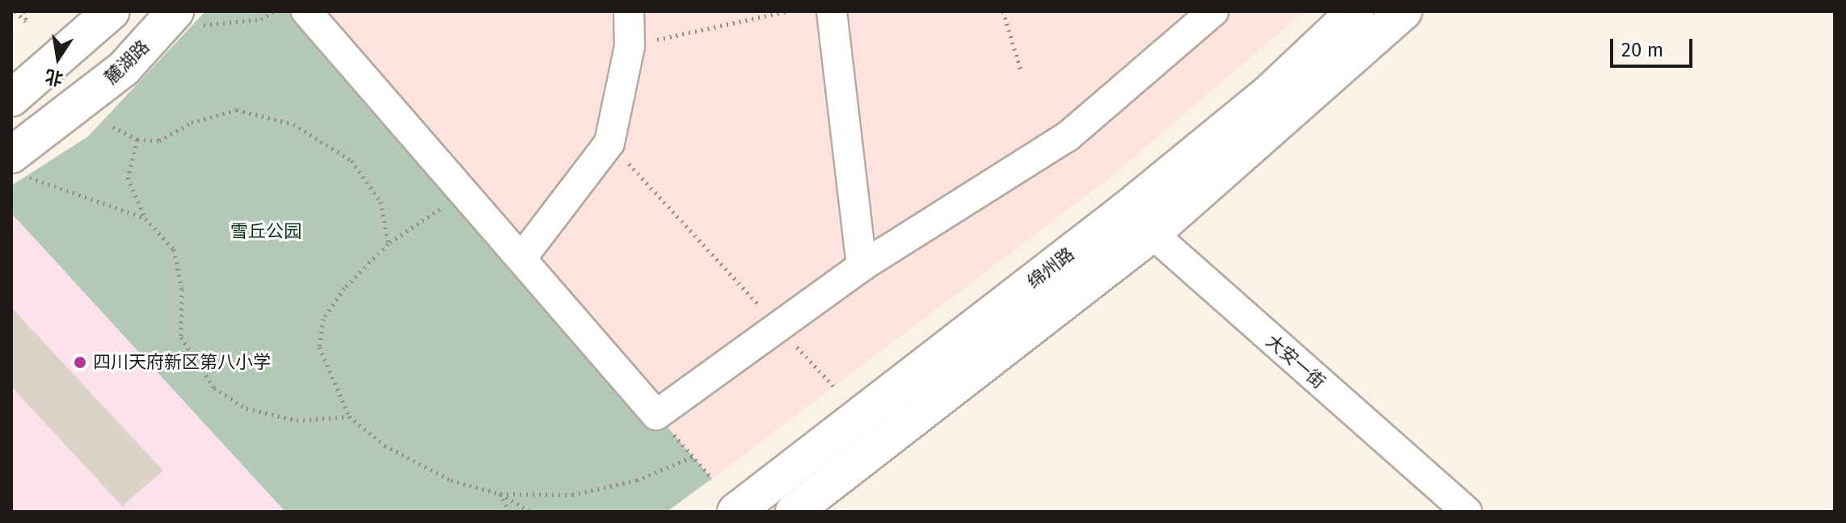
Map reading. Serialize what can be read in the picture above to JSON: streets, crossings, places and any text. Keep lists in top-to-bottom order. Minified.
{"streets":{"main road":["麓湖路","绵州路"],"street":["大安一街"]},"crossings":[["绵州路","大安一街"]],"parks":["雪丘公园"],"places":["四川天府新区第八小学"],"scale_bar":"20 m","north":"bottom"}
